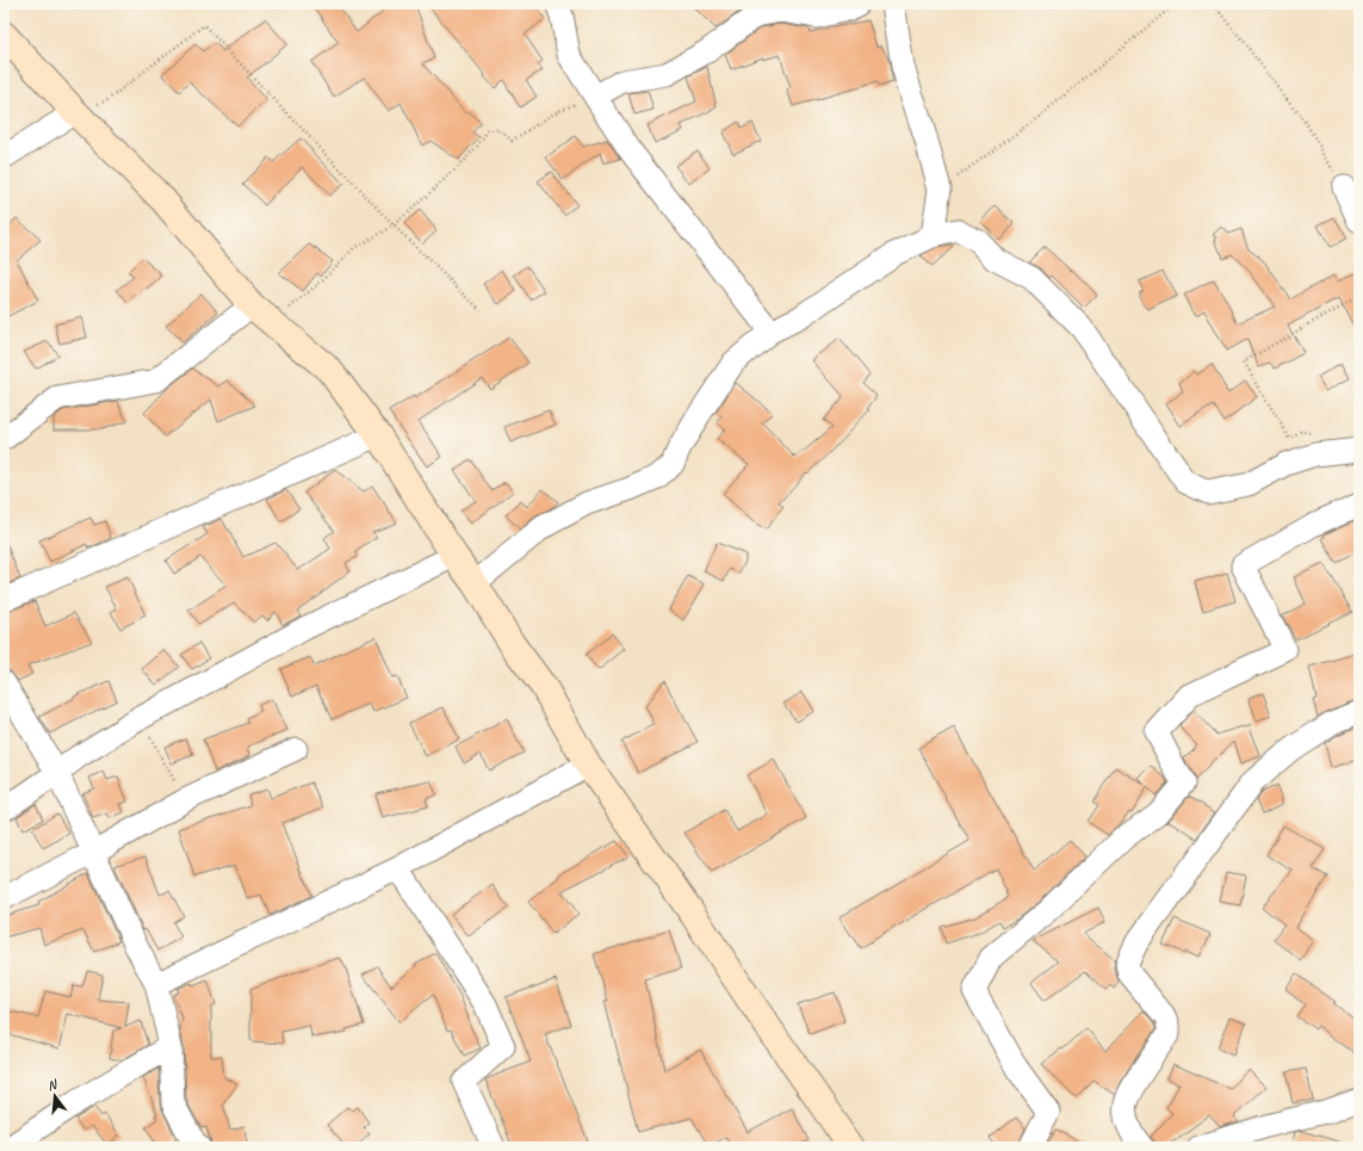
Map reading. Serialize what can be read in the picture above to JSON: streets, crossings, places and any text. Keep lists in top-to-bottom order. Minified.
{"north":"top"}
